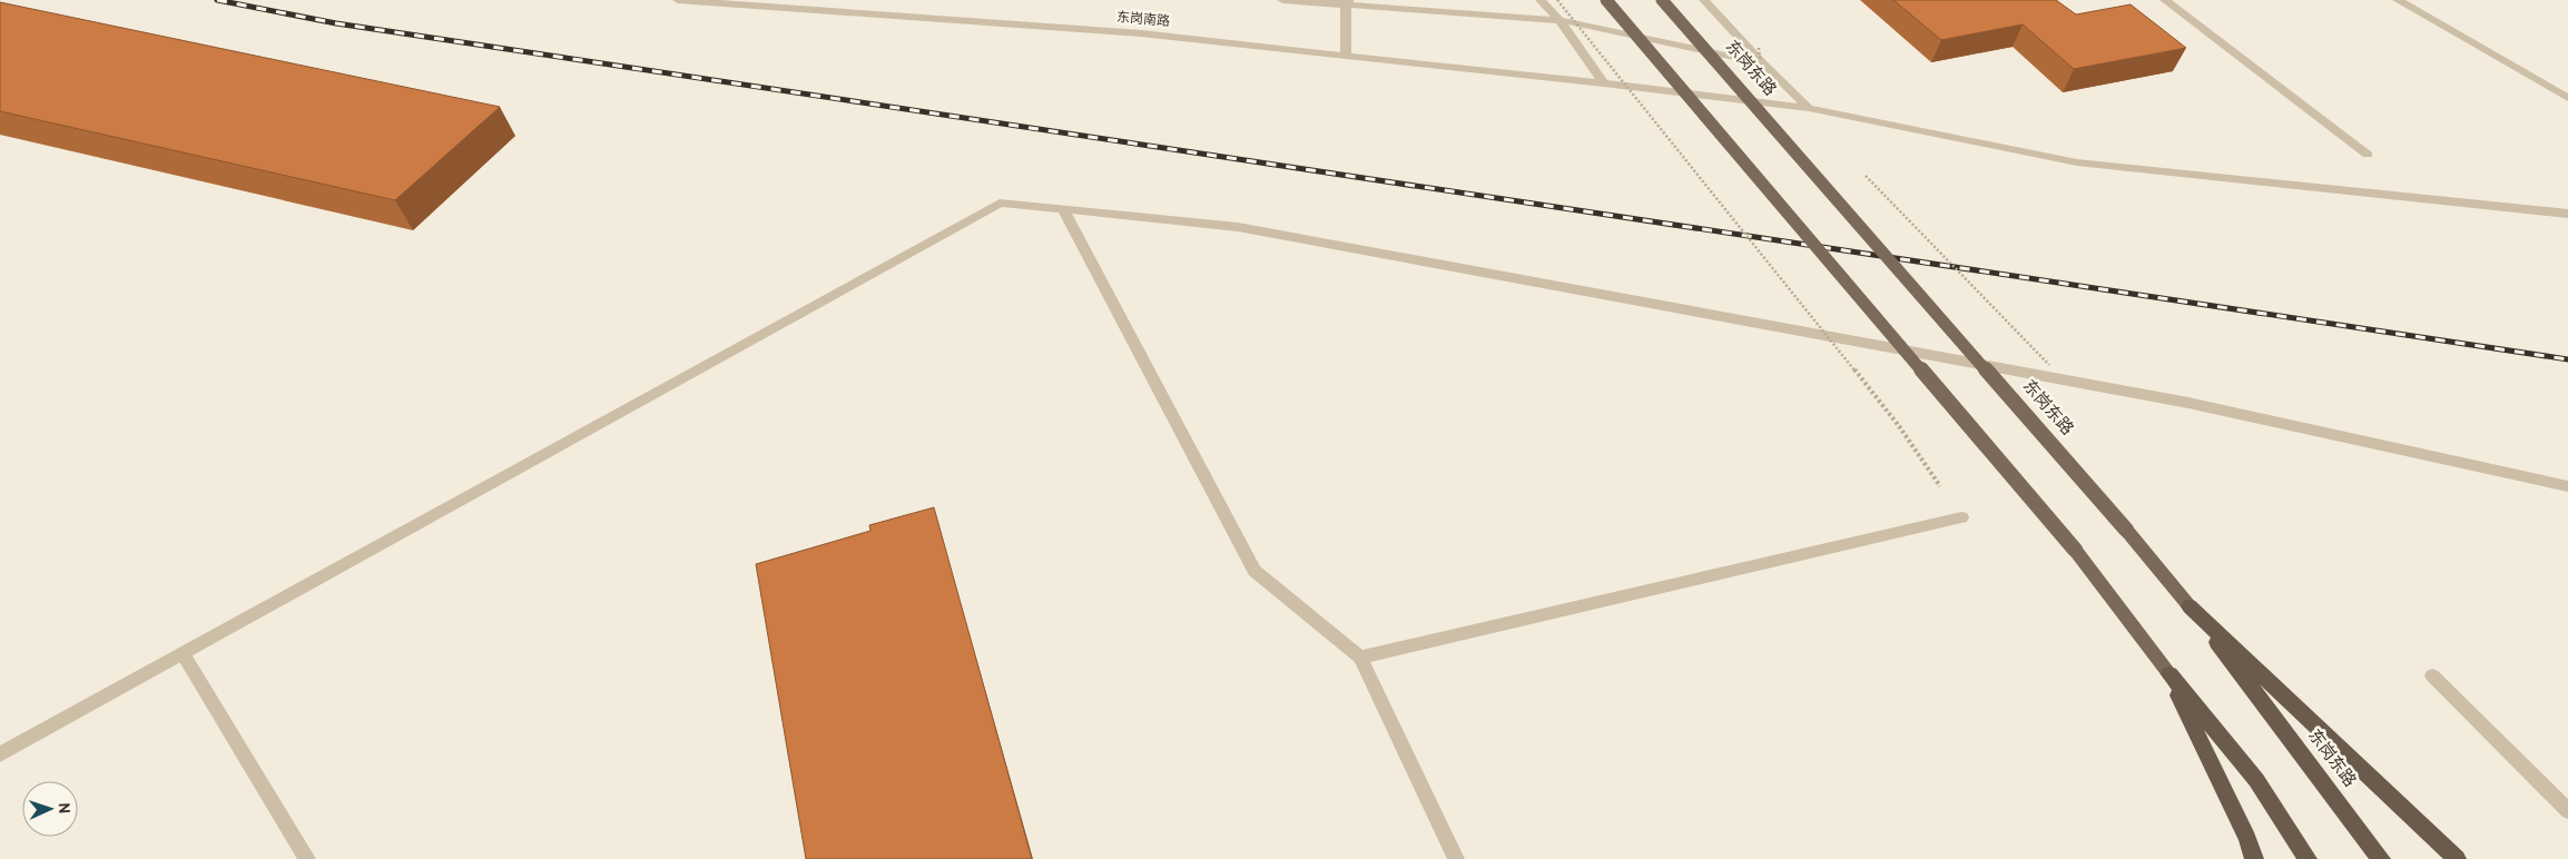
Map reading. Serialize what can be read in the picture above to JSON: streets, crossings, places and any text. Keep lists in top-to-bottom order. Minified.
{"streets":{"highway":["东岗东路"],"street":["东岗南路"]},"north":"right"}
